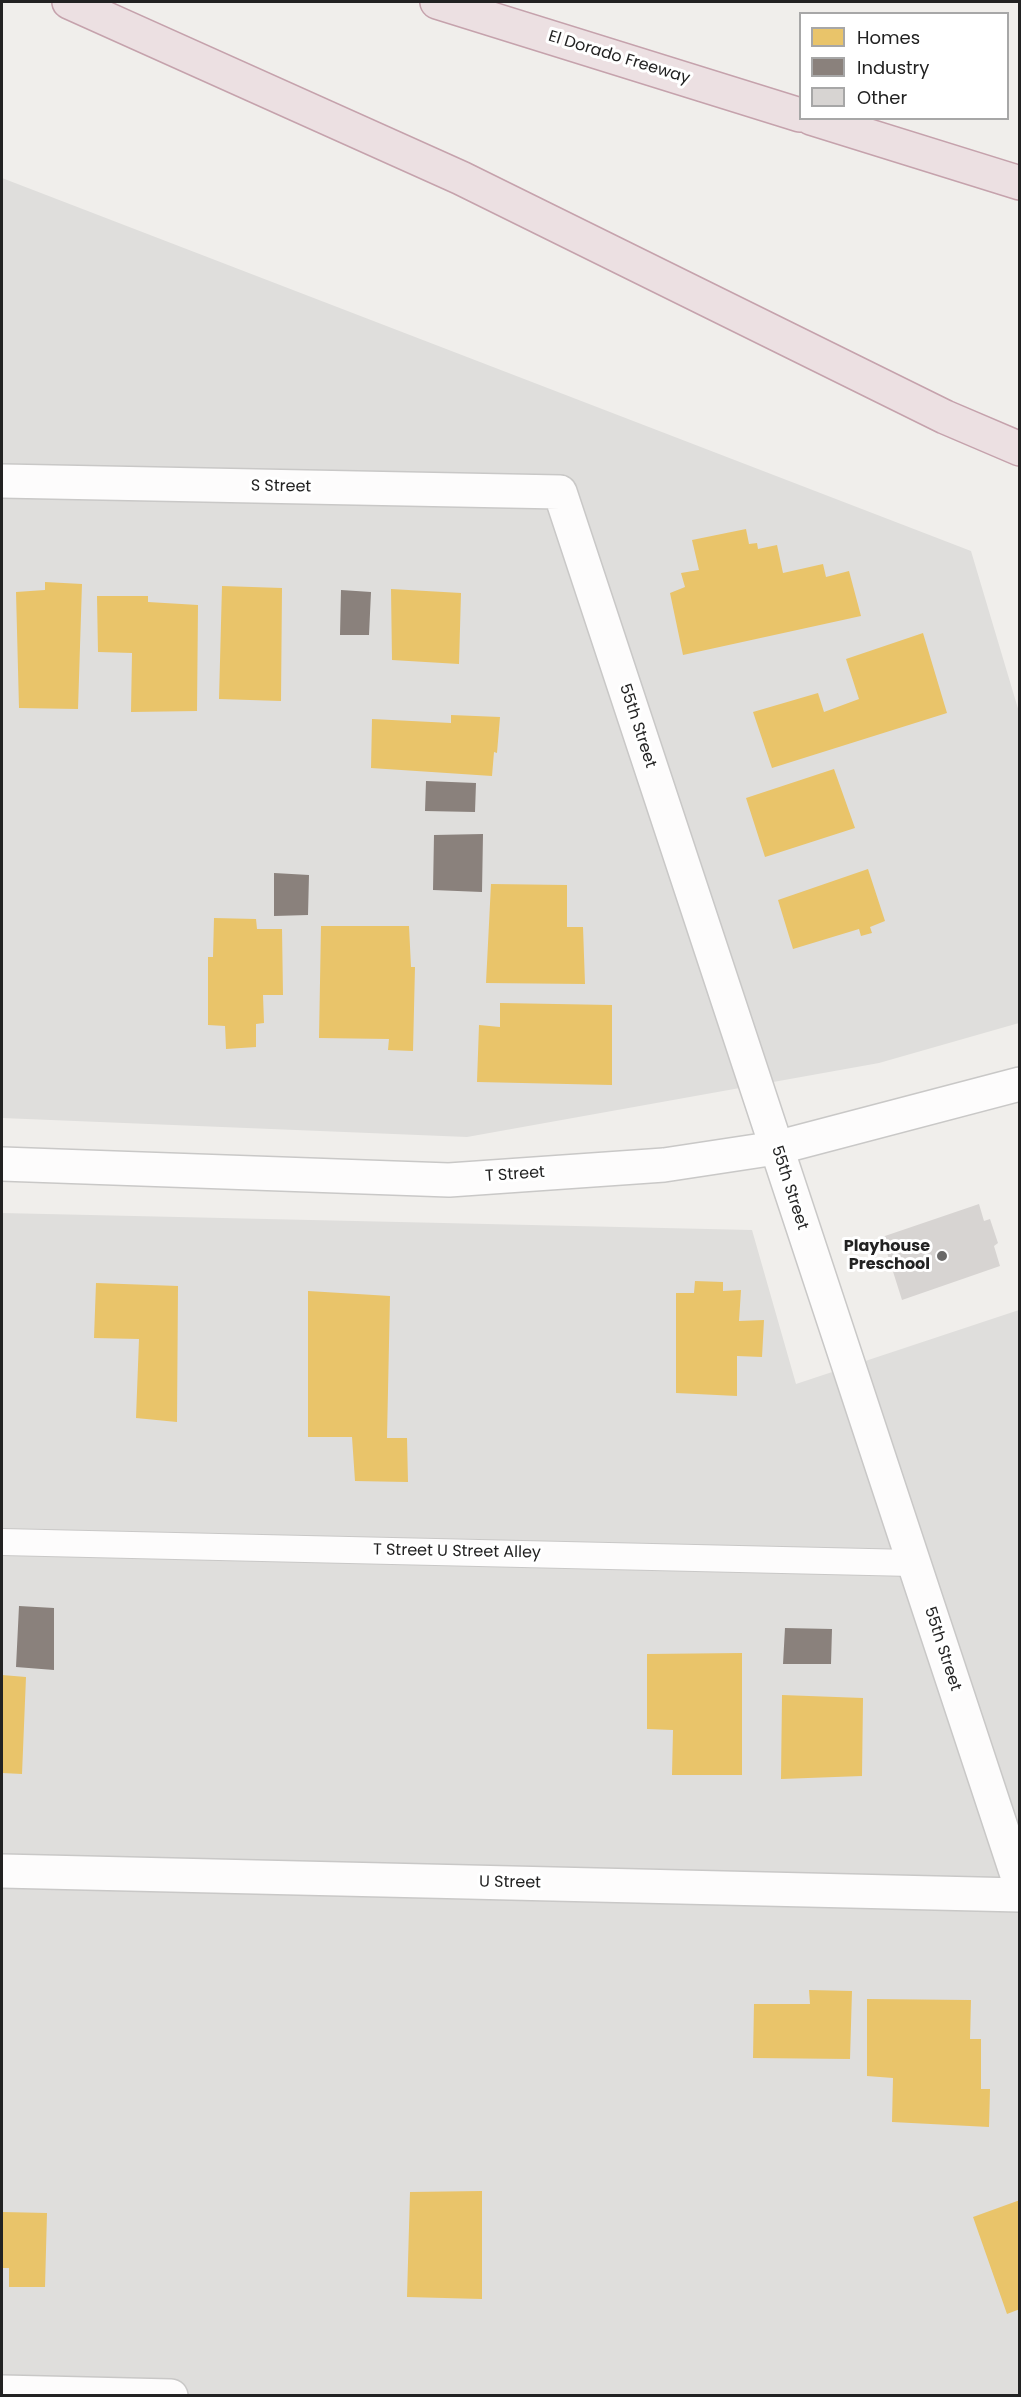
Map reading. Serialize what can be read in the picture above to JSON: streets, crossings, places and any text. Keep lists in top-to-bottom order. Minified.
{"streets":{"highway":["El Dorado Freeway"],"street":["S Street","55th Street","T Street","U Street"],"lane":["T Street U Street Alley"]},"crossings":[["S Street","55th Street"],["55th Street","T Street"],["55th Street","T Street U Street Alley"]],"places":["Playhouse Preschool"],"legend":["Homes","Industry","Other"]}
